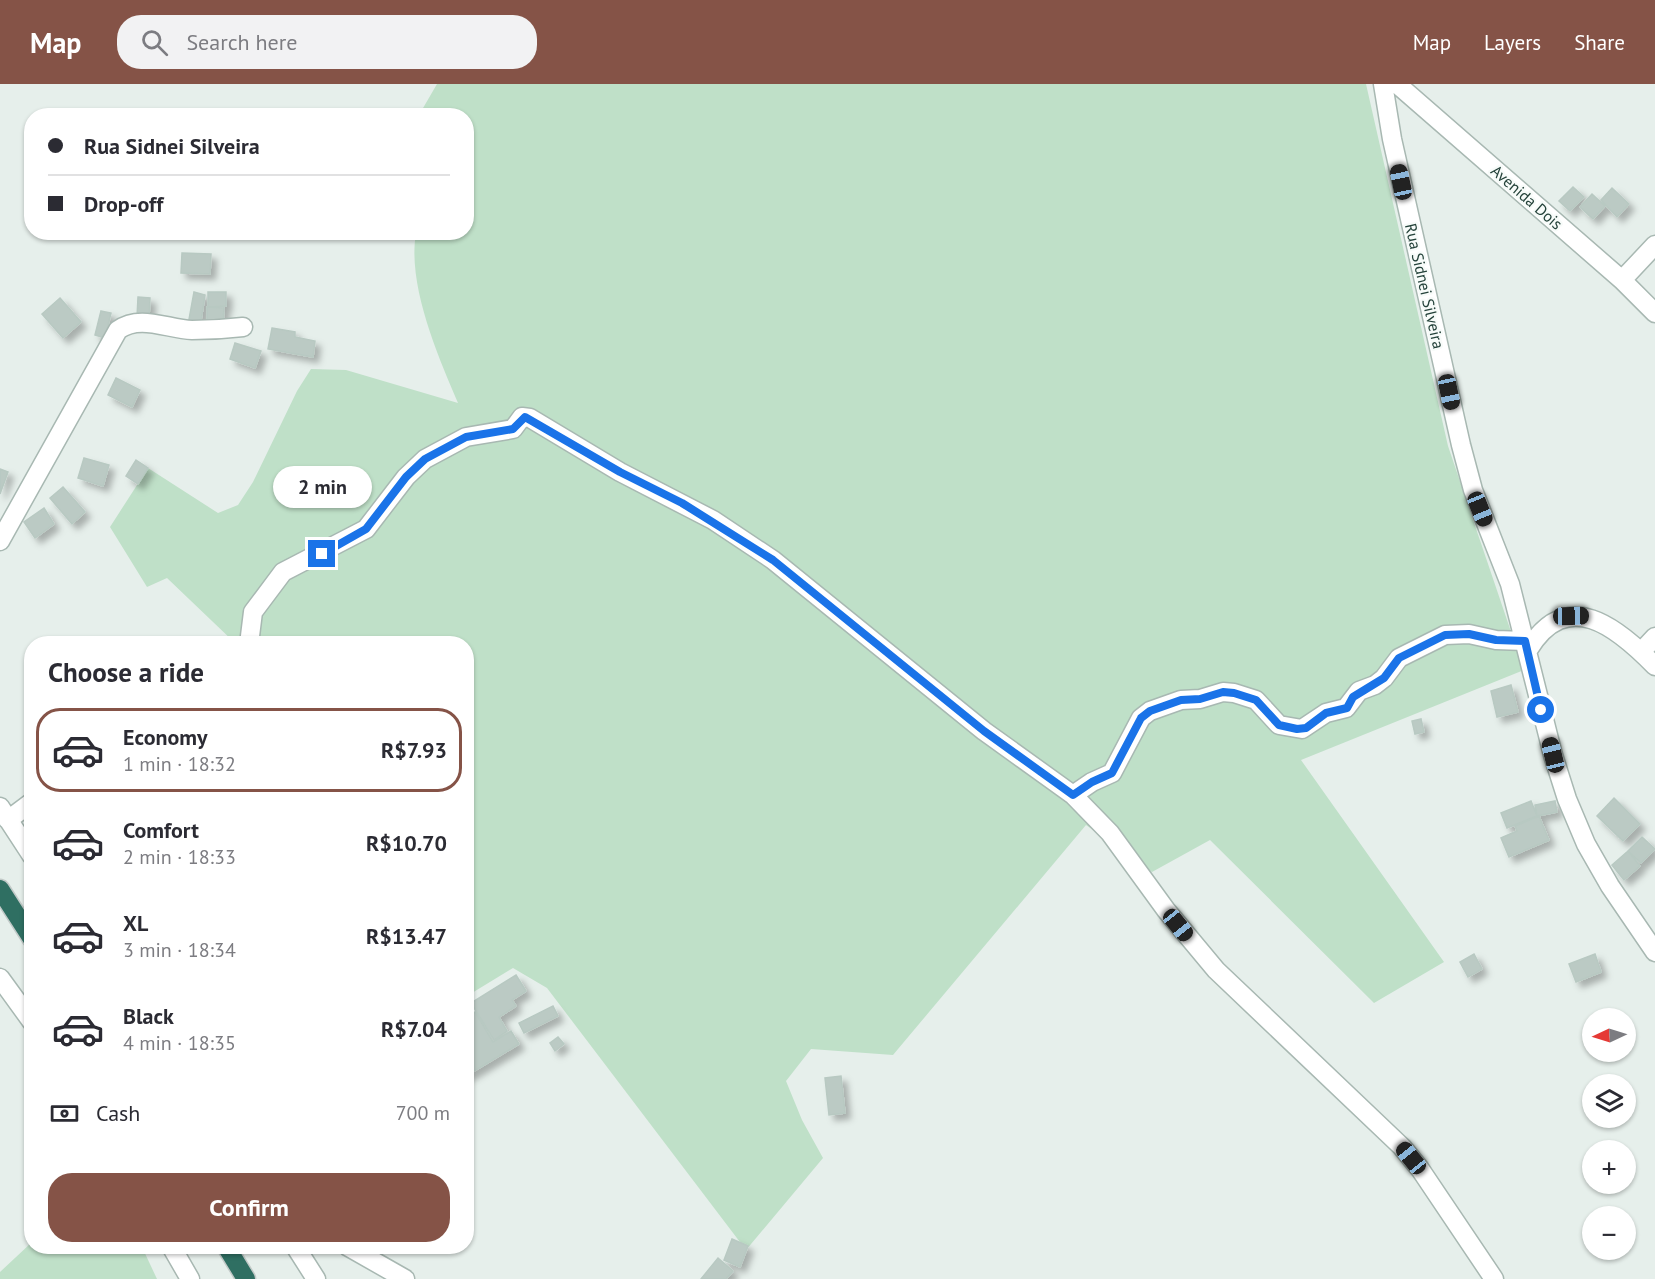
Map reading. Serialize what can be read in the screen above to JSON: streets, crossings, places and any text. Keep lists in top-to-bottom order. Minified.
{"streets":{"street":["Avenida Dois","Rua Sidnei Silveira"]},"north":"left","page":{"header":"Map","search":"Search here","nav":["Map","Layers","Share"],"banner":["Rua Sidnei Silveira","Drop-off"],"bubble":"2 min","heading":"Choose a ride","list":[{"name":"Economy","note":"1 min · 18:32","value":"R$7.93"},{"name":"Comfort","note":"2 min · 18:33","value":"R$10.70"},{"name":"XL","note":"3 min · 18:34","value":"R$13.47"},{"name":"Black","note":"4 min · 18:35","value":"R$7.04"}],"map_buttons":["+","−"],"pay":["Cash","700 m"],"buttons":"Confirm"}}
